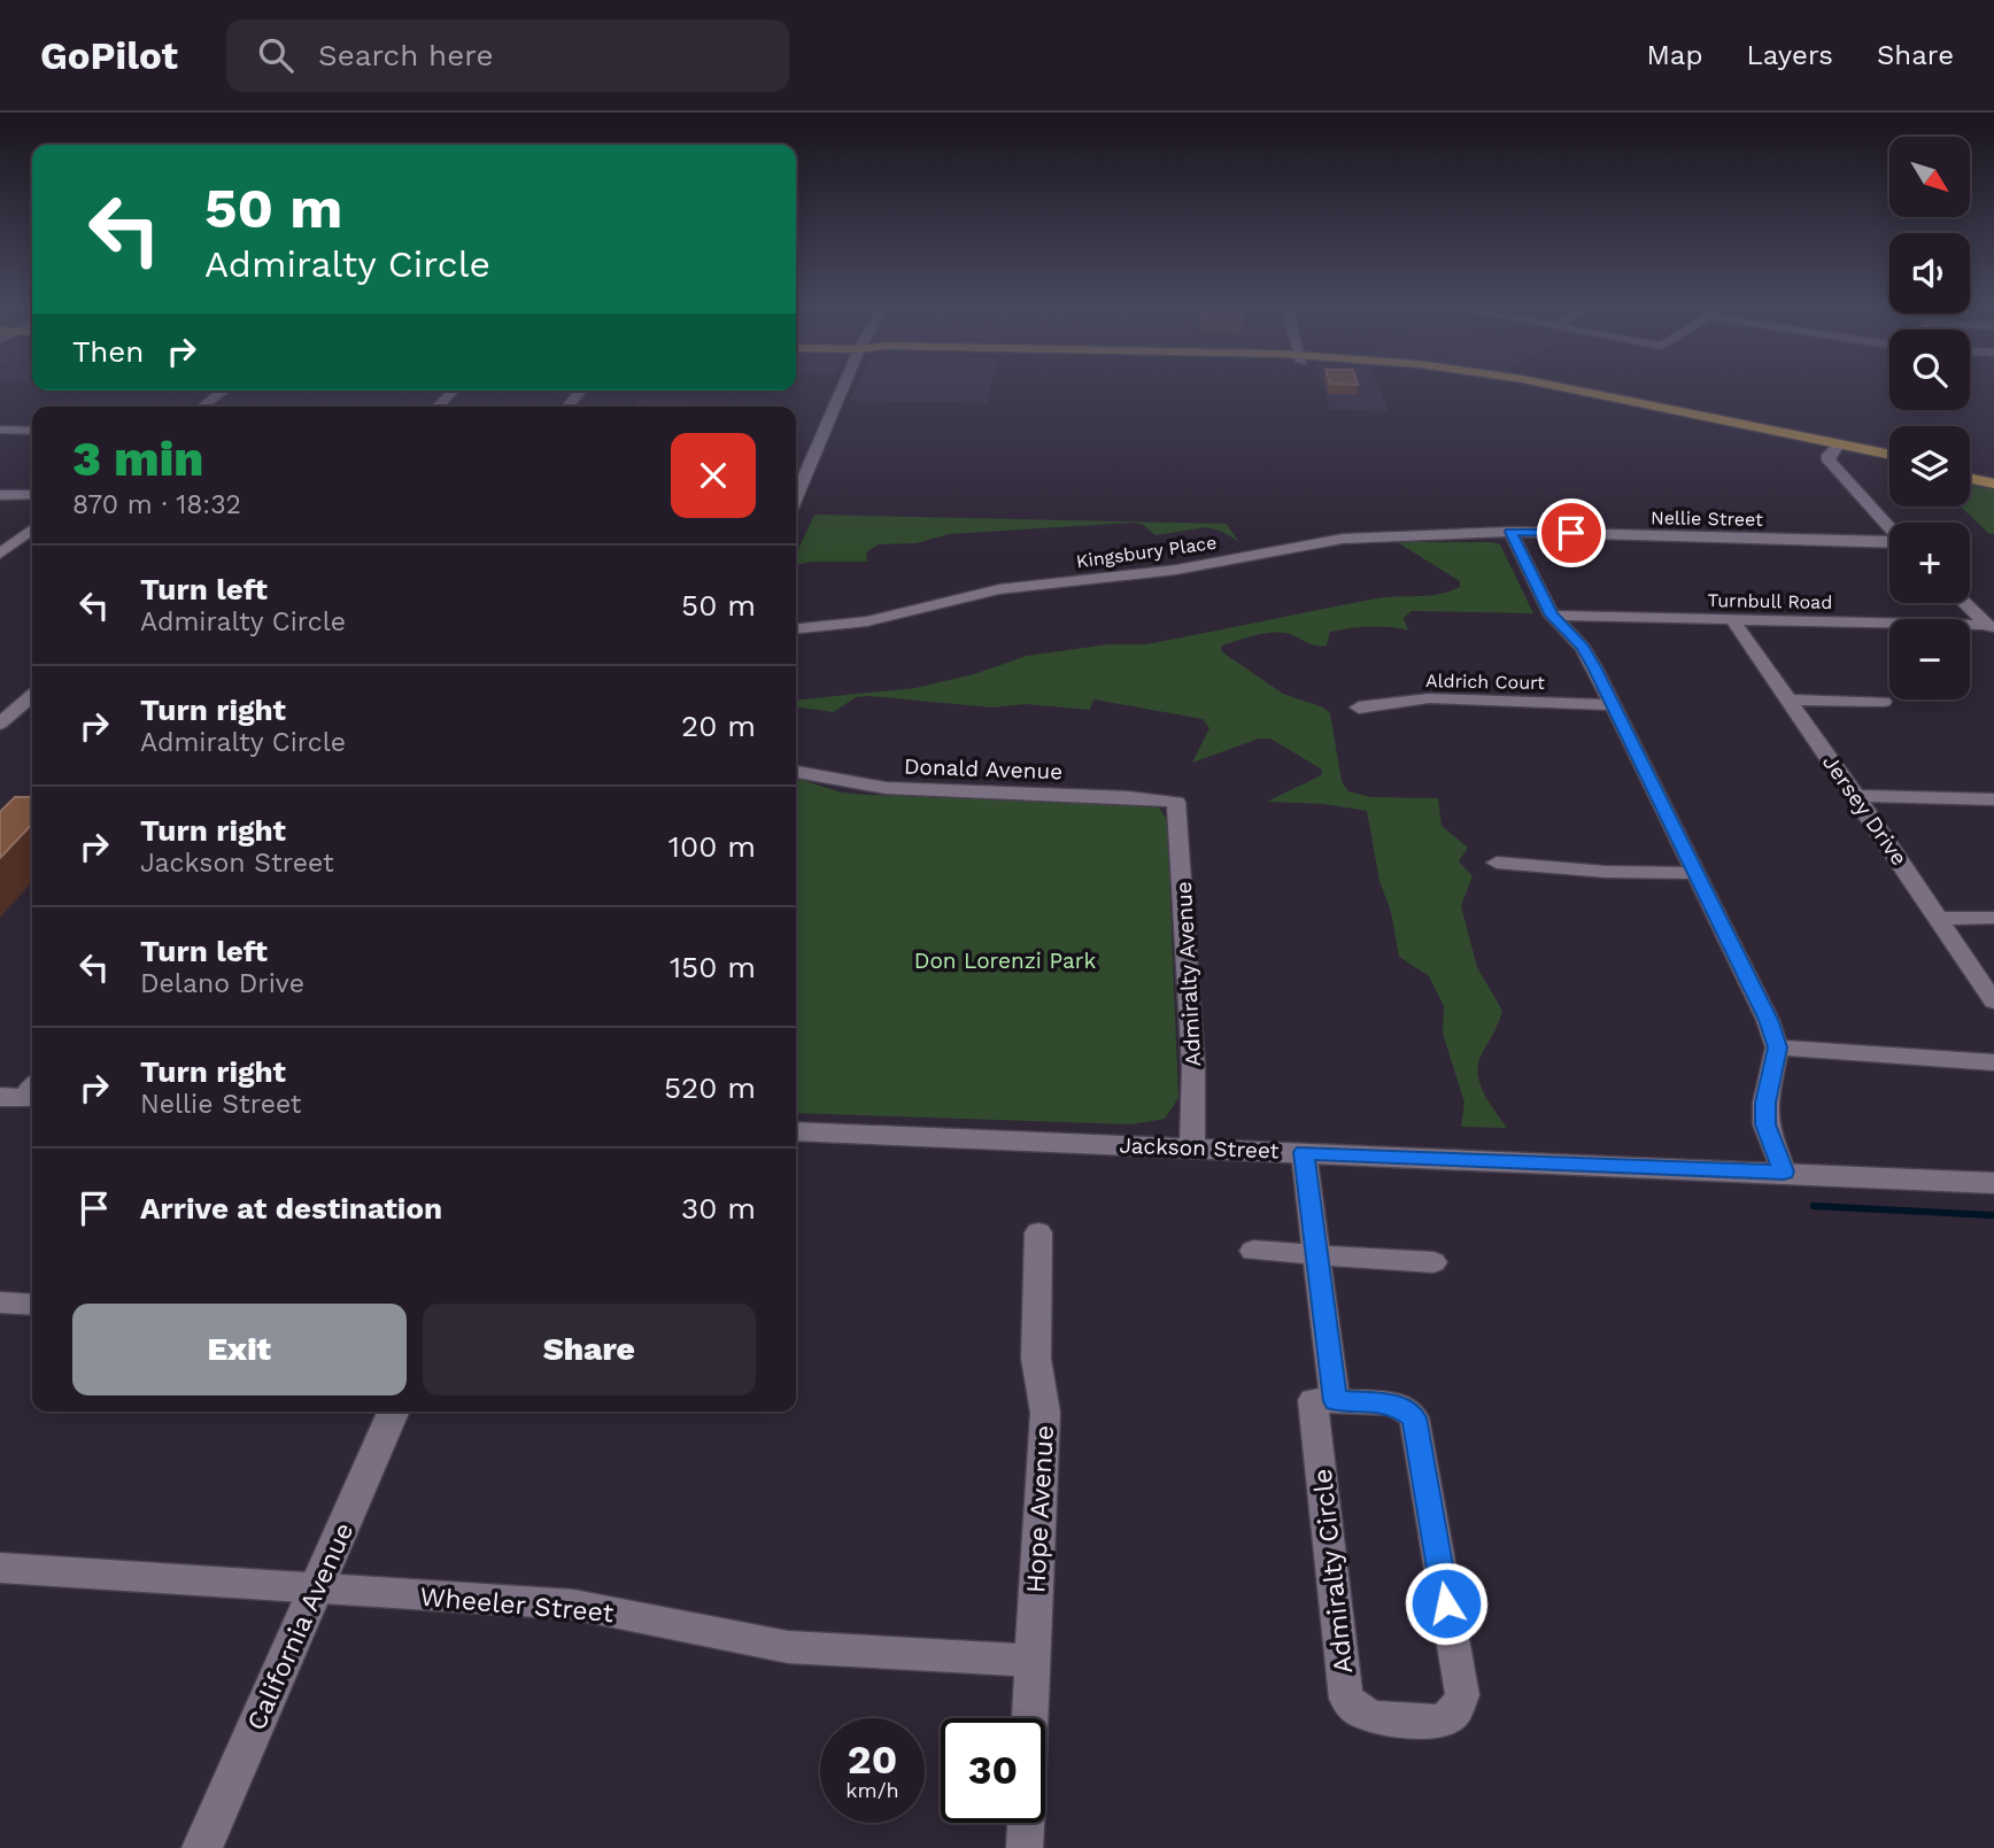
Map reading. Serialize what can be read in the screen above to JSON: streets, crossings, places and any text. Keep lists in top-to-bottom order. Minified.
{"streets":{"main road":["Jackson Street","California Avenue"],"street":["Nellie Street","Kingsbury Place","Turnbull Road","Aldrich Court","Donald Avenue","Jersey Drive","Admiralty Avenue","Hope Avenue","Admiralty Circle","Wheeler Street"]},"crossings":[["Nellie Street","Kingsbury Place"],["Turnbull Road","Jersey Drive"],["Donald Avenue","Admiralty Avenue"],["Admiralty Avenue","Jackson Street"],["Hope Avenue","Wheeler Street"],["Wheeler Street","California Avenue"]],"parks":["Don Lorenzi Park"],"north":"bottom right","page":{"header":"GoPilot","search":"Search here","nav":["Map","Layers","Share"],"map_buttons":["+","−"],"turn":["50 m","Admiralty Circle"],"then":"Then","heading":["3 min","870 m · 18:32"],"list":[{"name":"Turn left","note":"Admiralty Circle","value":"50 m"},{"name":"Turn right","note":"Admiralty Circle","value":"20 m"},{"name":"Turn right","note":"Jackson Street","value":"100 m"},{"name":"Turn left","note":"Delano Drive","value":"150 m"},{"name":"Turn right","note":"Nellie Street","value":"520 m"},{"name":"Arrive at destination","value":"30 m"}],"buttons":["Exit","Share"],"speed":"20 km/h","limit":"30"}}
